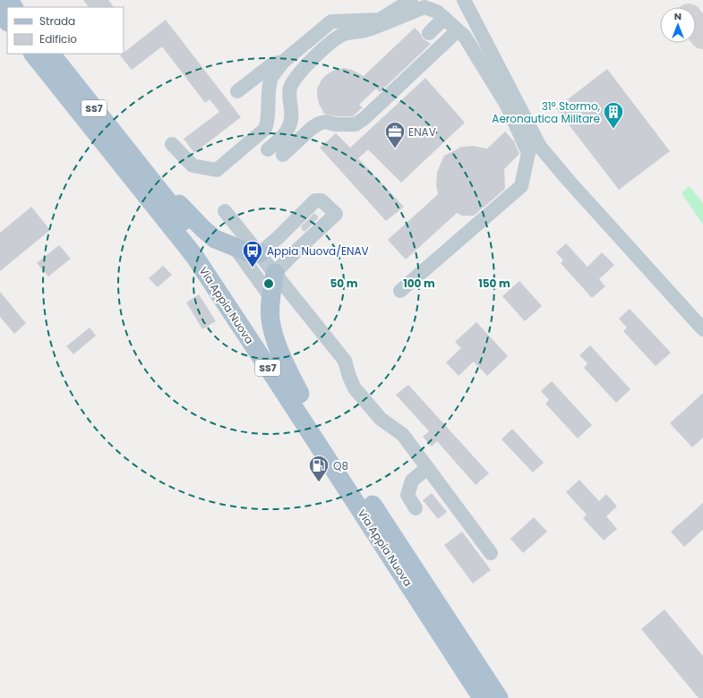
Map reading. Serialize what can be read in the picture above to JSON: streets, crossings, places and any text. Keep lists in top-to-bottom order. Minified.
{"streets":{"main road":["SS7","Via Appia Nuova"]},"places":{"building":["31º Stormo, Aeronautica Militare"],"office":["ENAV"],"bus stop":["Appia Nuova/ENAV"],"fuel station":["Q8"]},"legend":["Strada","Edificio"],"north":"top","rings":["50 m","100 m","150 m"]}
